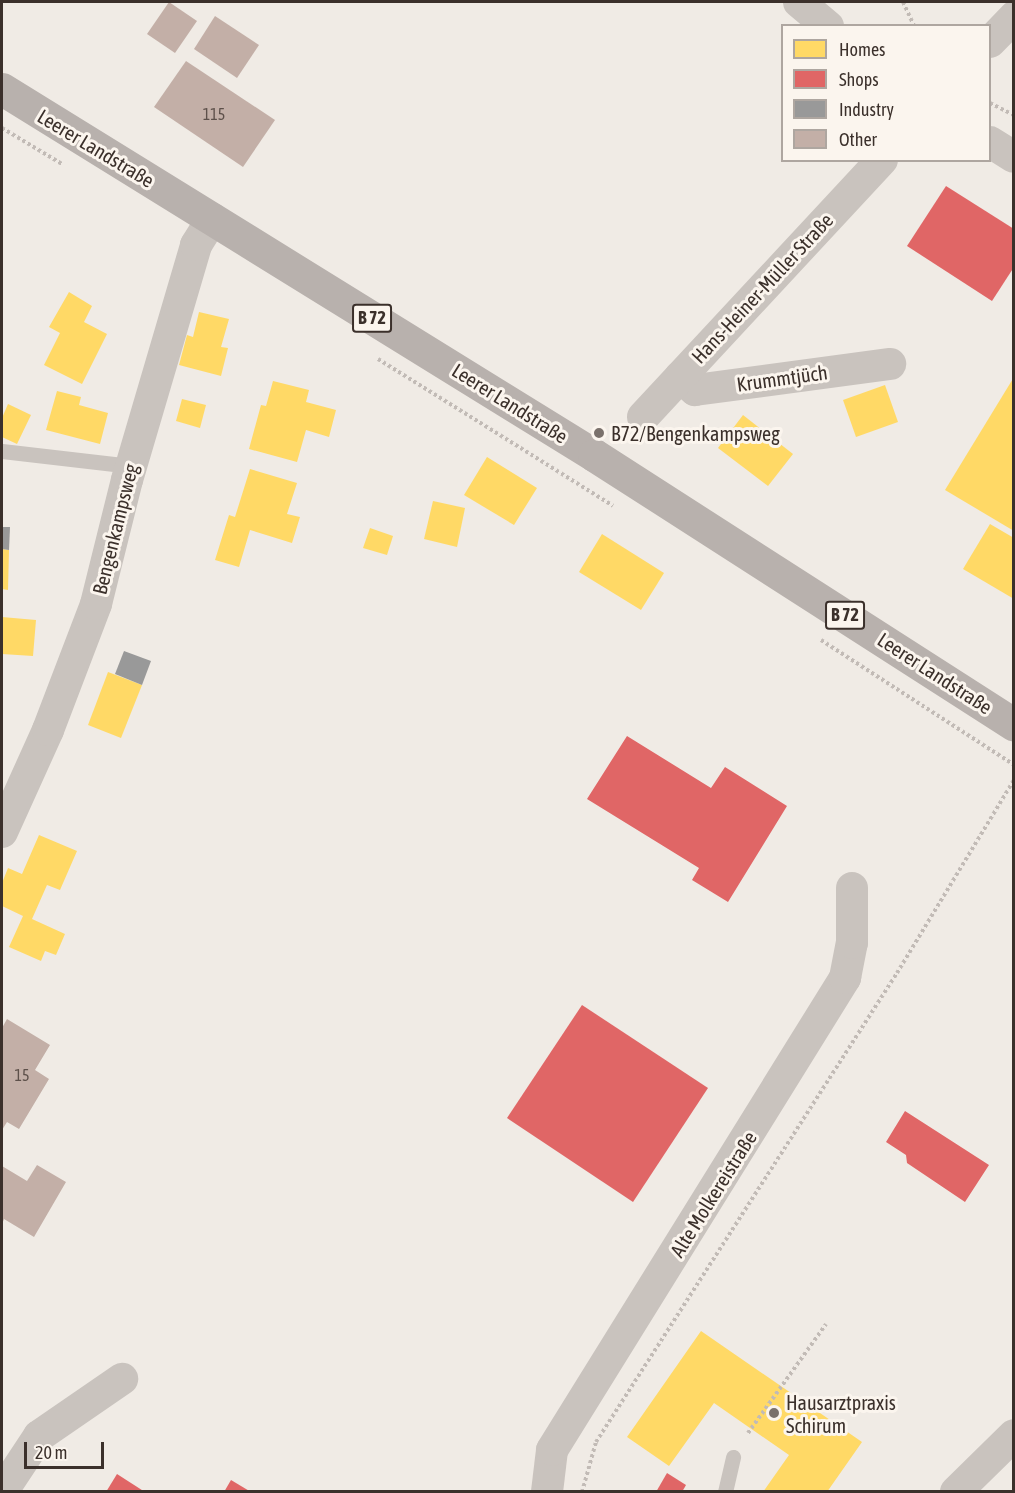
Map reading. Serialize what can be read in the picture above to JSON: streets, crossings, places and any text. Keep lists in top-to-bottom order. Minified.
{"streets":{"main road":["Leerer Landstraße","B 72"],"street":["Hans-Heiner-Müller Straße","Krummtjüch","Bengenkampsweg","Alte Molkereistraße"]},"crossings":[["Leerer Landstraße","Bengenkampsweg"],["Hans-Heiner-Müller Straße","Krummtjüch"]],"places":["B72/Bengenkampsweg","Hausarztpraxis Schirum"],"house_numbers":["115","15"],"legend":["Homes","Shops","Industry","Other"],"scale_bar":"20 m"}
